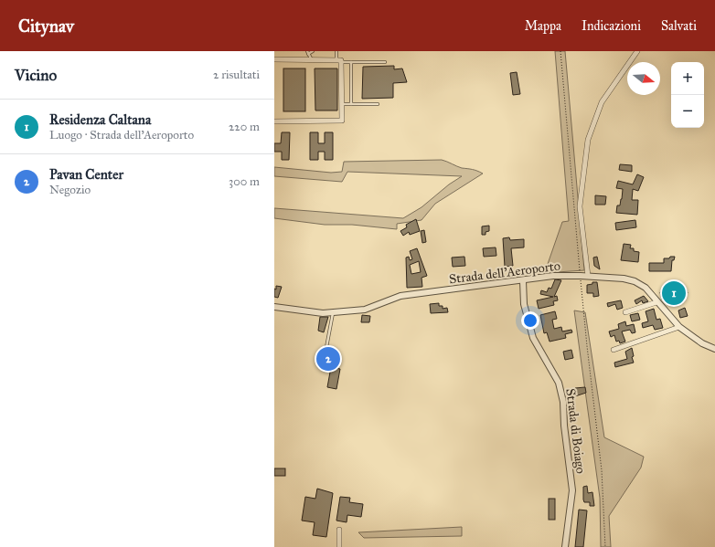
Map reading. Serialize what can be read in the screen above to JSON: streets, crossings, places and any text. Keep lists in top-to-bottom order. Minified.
{"streets":{"street":["Strada dell'Aeroporto","Strada di Boiago"]},"crossings":[["Strada dell'Aeroporto","Strada di Boiago"]],"north":"right","page":{"header":"Citynav","nav":["Mappa","Indicazioni","Salvati"],"heading":["Vicino","2 risultati"],"map_buttons":["+","−"],"list":[{"mark":"1","name":"Residenza Caltana","note":"Luogo · Strada dell'Aeroporto","value":"220 m"},{"mark":"2","name":"Pavan Center","note":"Negozio","value":"300 m"}],"pins":["1","2"]}}
